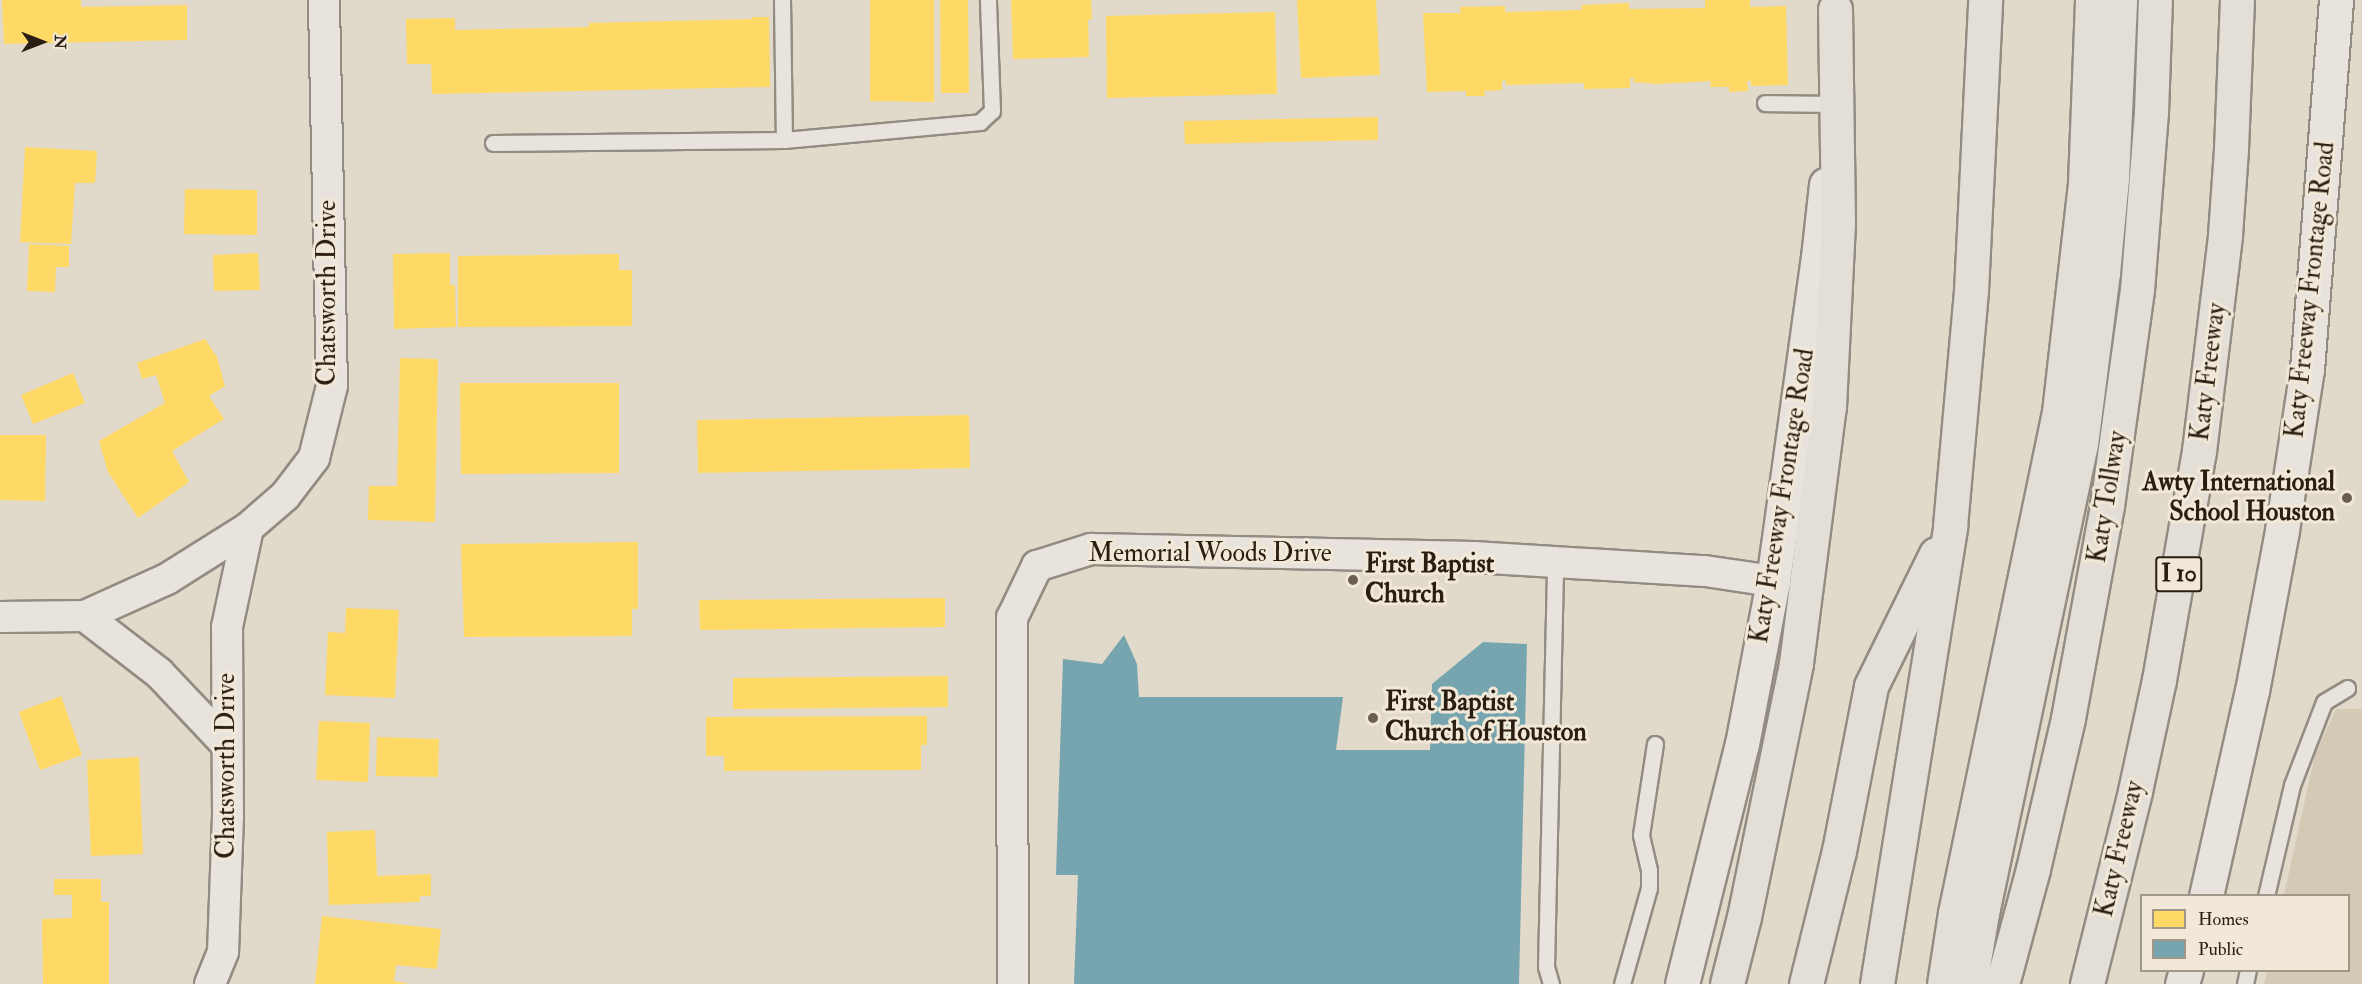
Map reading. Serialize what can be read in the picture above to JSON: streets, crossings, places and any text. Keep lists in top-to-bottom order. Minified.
{"streets":{"highway":["Katy Freeway","Katy Tollway","I 10"],"main road":["Katy Freeway Frontage Road"],"street":["Chatsworth Drive","Memorial Woods Drive"]},"crossings":[["Katy Freeway Frontage Road","Memorial Woods Drive"]],"places":["Awty International School Houston","First Baptist Church","First Baptist Church of Houston"],"legend":["Homes","Public"],"north":"right"}
